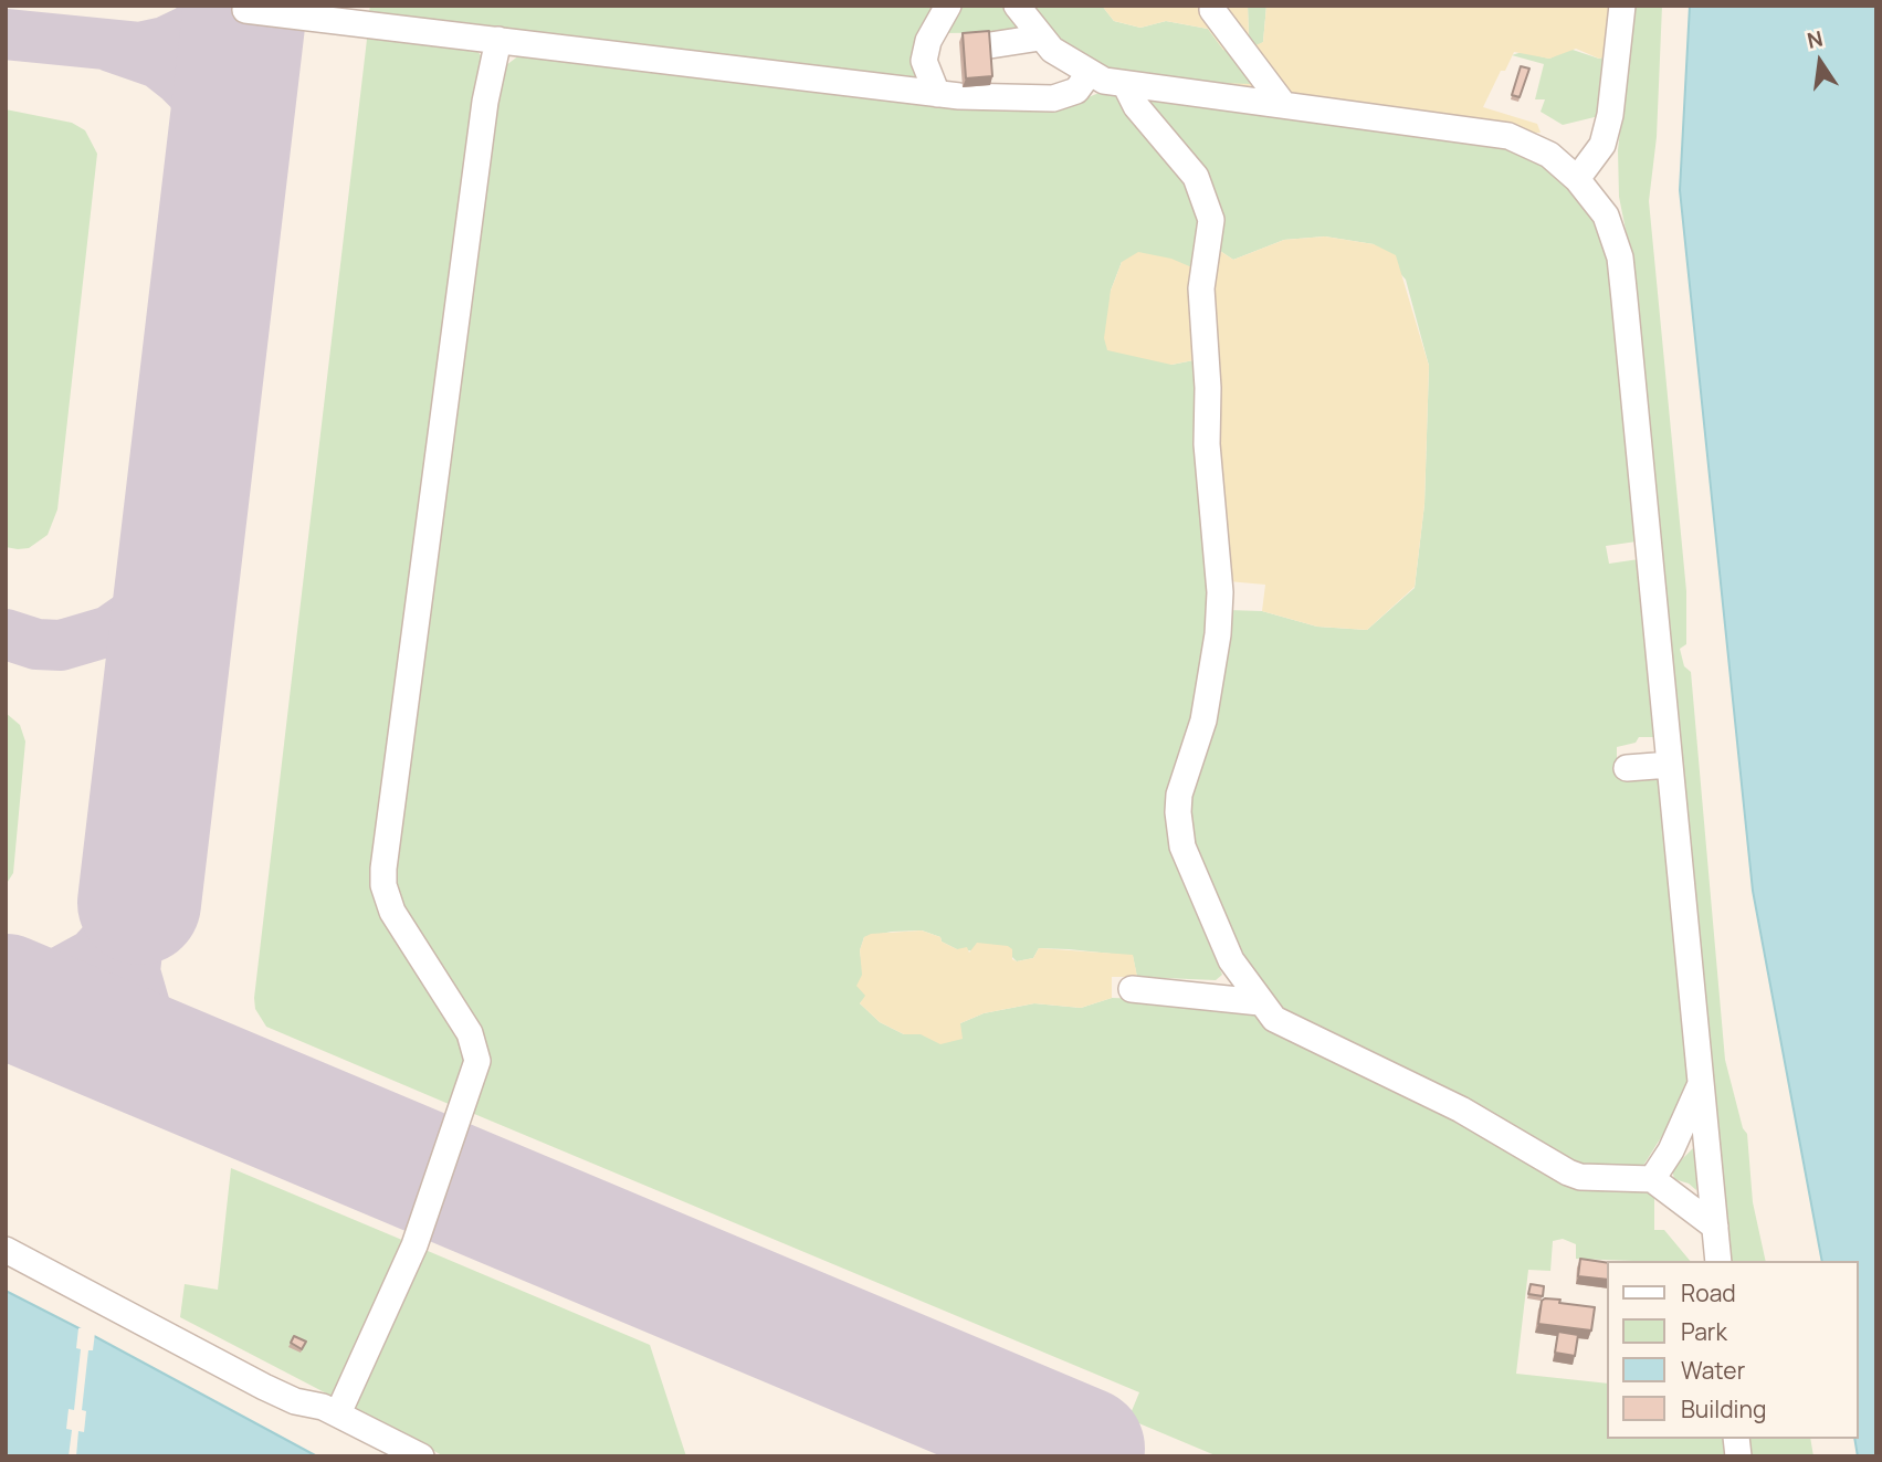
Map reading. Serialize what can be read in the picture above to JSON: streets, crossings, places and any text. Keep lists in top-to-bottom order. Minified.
{"legend":["Road","Park","Water","Building"],"north":"top"}
